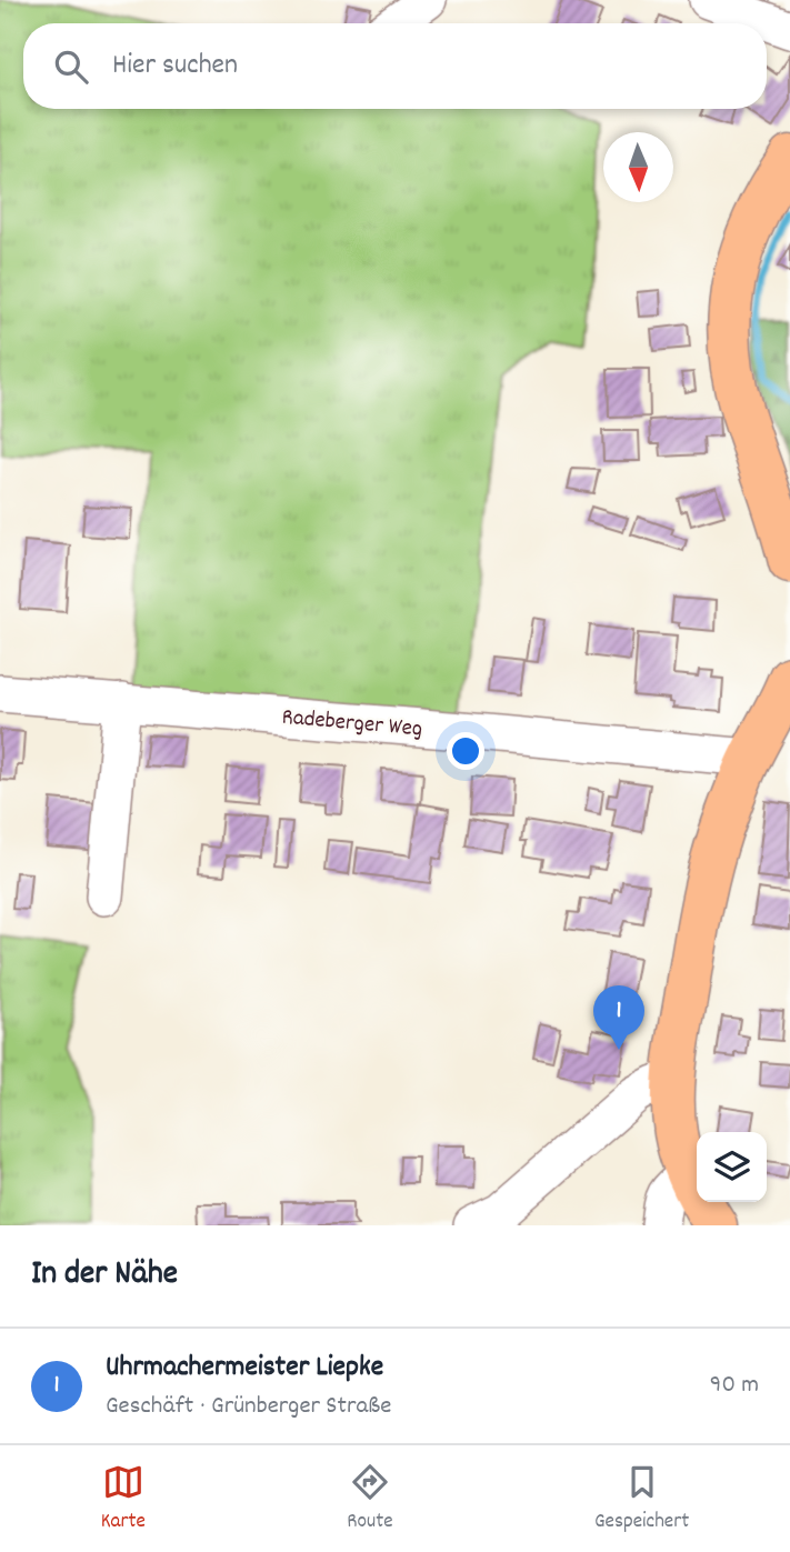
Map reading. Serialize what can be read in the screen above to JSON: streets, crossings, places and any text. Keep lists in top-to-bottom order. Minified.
{"streets":{"street":["Radeberger Weg"]},"north":"bottom","page":{"search":"Hier suchen","pins":"1","heading":"In der Nähe","list":[{"mark":"1","name":"Uhrmachermeister Liepke","note":"Geschäft · Grünberger Straße","value":"90 m"}],"nav":["Karte","Route","Gespeichert"]}}
